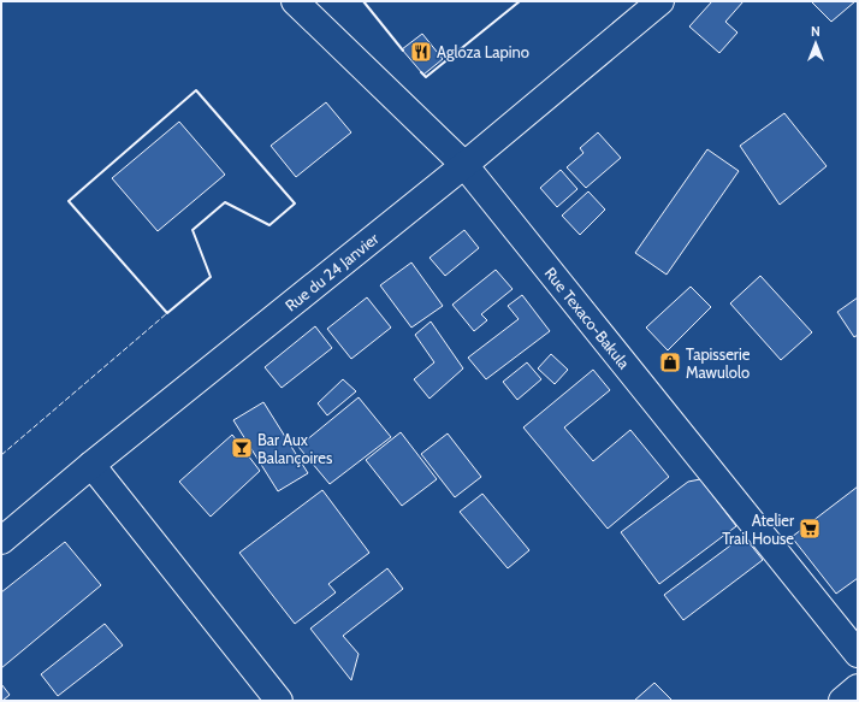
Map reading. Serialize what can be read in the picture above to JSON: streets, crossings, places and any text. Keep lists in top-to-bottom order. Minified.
{"streets":{"street":["Rue du 24 Janvier","Rue Texaco-Bakula"]},"crossings":[["Rue du 24 Janvier","Rue Texaco-Bakula"]],"places":{"restaurant":["Agloza Lapino"],"shop":["Tapisserie Mawulolo"],"bar":["Bar Aux Balançoires"],"supermarket":["Atelier Trail House"]},"north":"top"}
